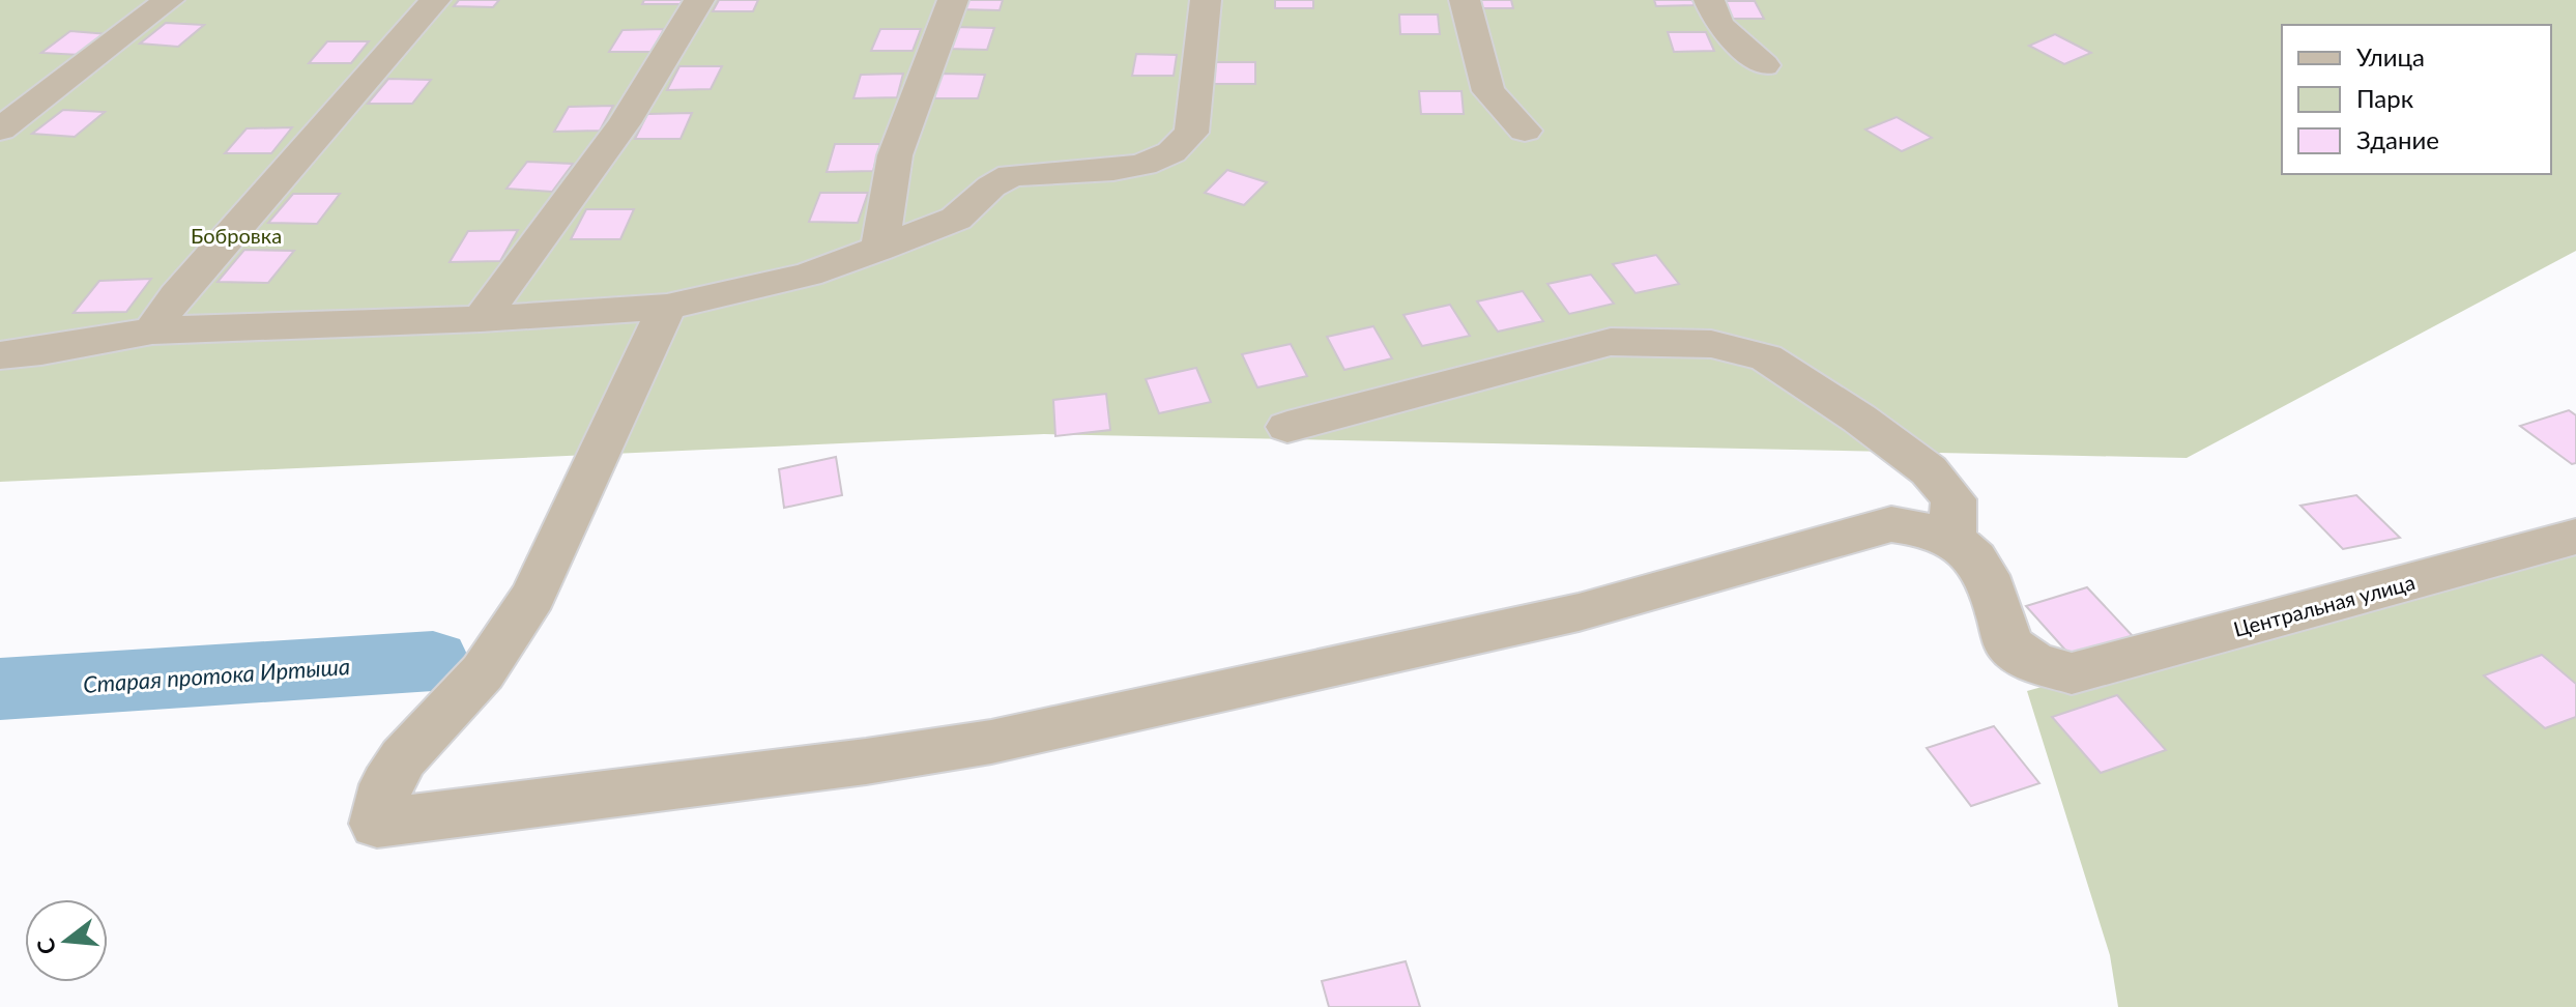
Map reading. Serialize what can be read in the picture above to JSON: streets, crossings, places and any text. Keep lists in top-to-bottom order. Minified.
{"streets":{"street":["Центральная улица"]},"water":["Старая протока Иртыша"],"parks":["Бобровка"],"legend":["Улица","Парк","Здание"],"north":"left"}
